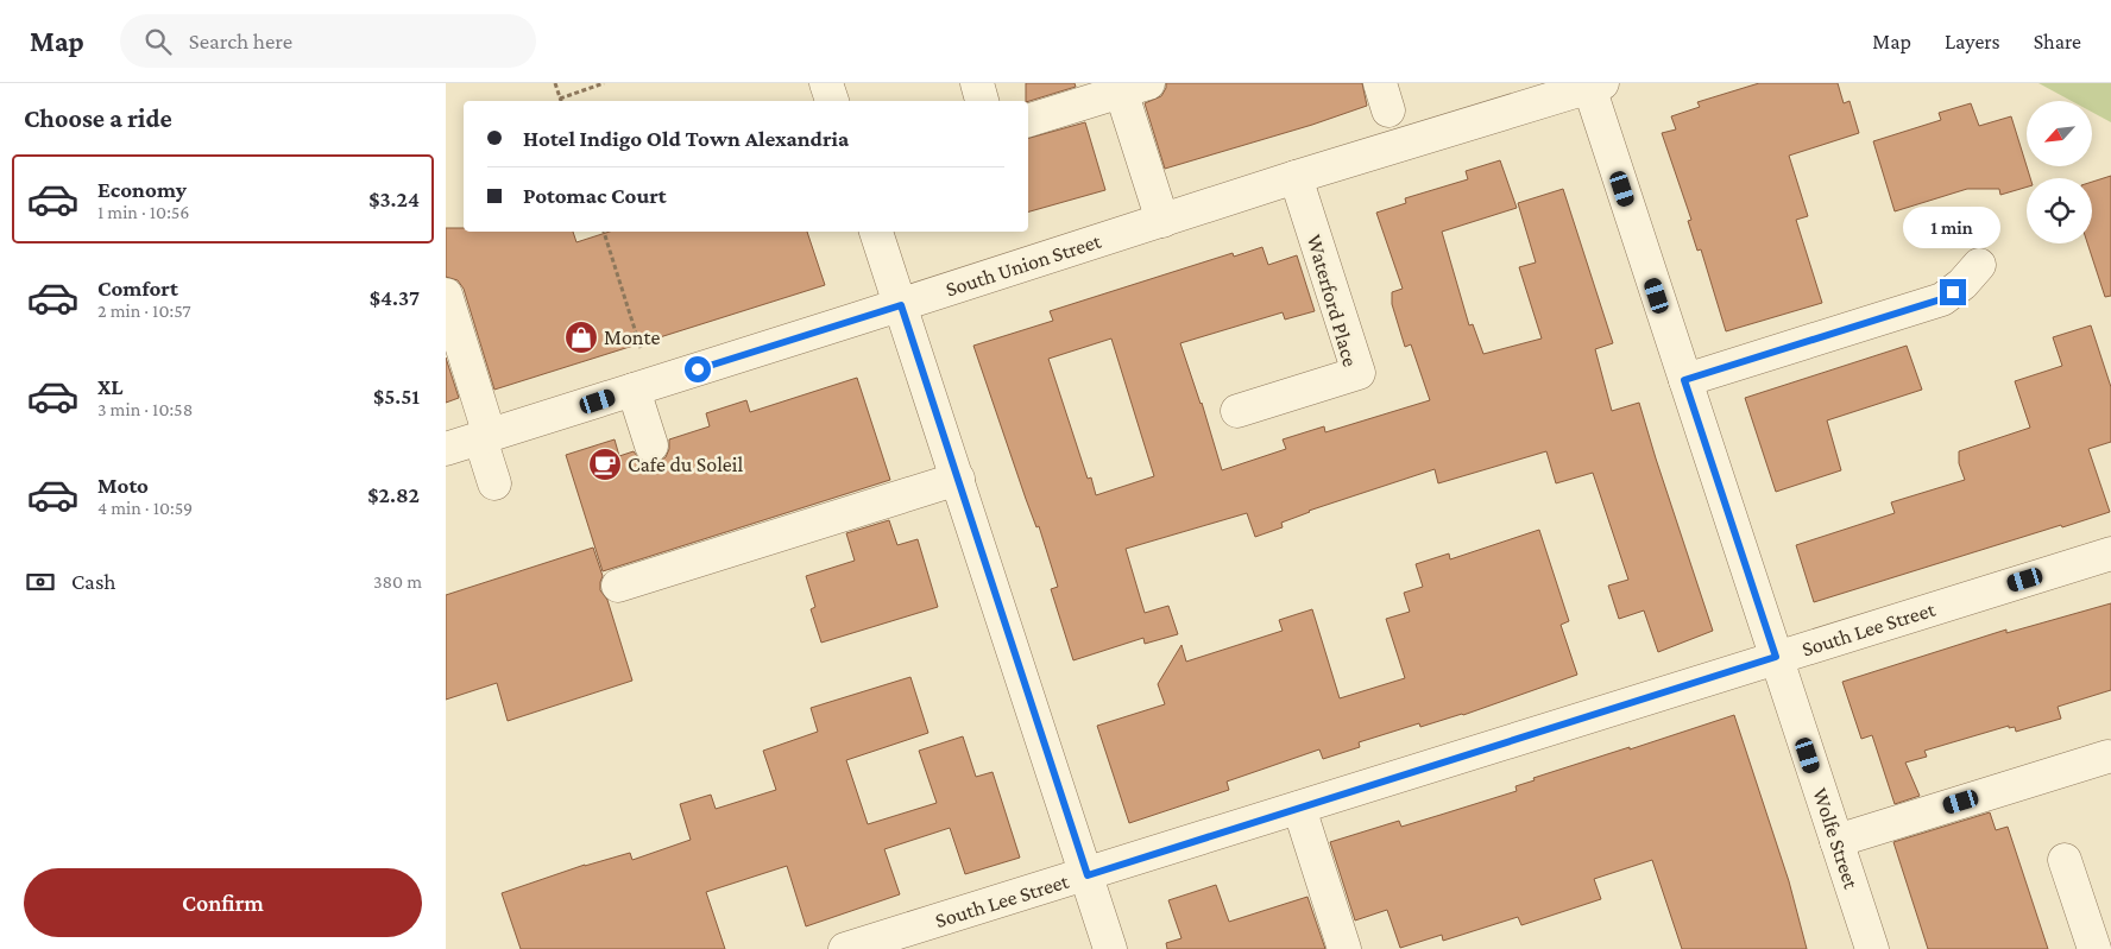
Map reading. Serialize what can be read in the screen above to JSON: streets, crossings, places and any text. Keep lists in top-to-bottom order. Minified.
{"streets":{"street":["South Union Street","Waterford Place","South Lee Street","Wolfe Street"]},"crossings":[["South Union Street","Waterford Place"],["South Union Street","Wolfe Street"],["South Lee Street","Wolfe Street"]],"places":{"shop":["Monte"],"cafe":["Cafe du Soleil"]},"north":"bottom left","page":{"header":"Map","search":"Search here","nav":["Map","Layers","Share"],"heading":"Choose a ride","banner":["Hotel Indigo Old Town Alexandria","Potomac Court"],"list":[{"name":"Economy","note":"1 min · 10:56","value":"$3.24"},{"name":"Comfort","note":"2 min · 10:57","value":"$4.37"},{"name":"XL","note":"3 min · 10:58","value":"$5.51"},{"name":"Moto","note":"4 min · 10:59","value":"$2.82"}],"bubble":"1 min","pay":["Cash","380 m"],"buttons":"Confirm"}}
